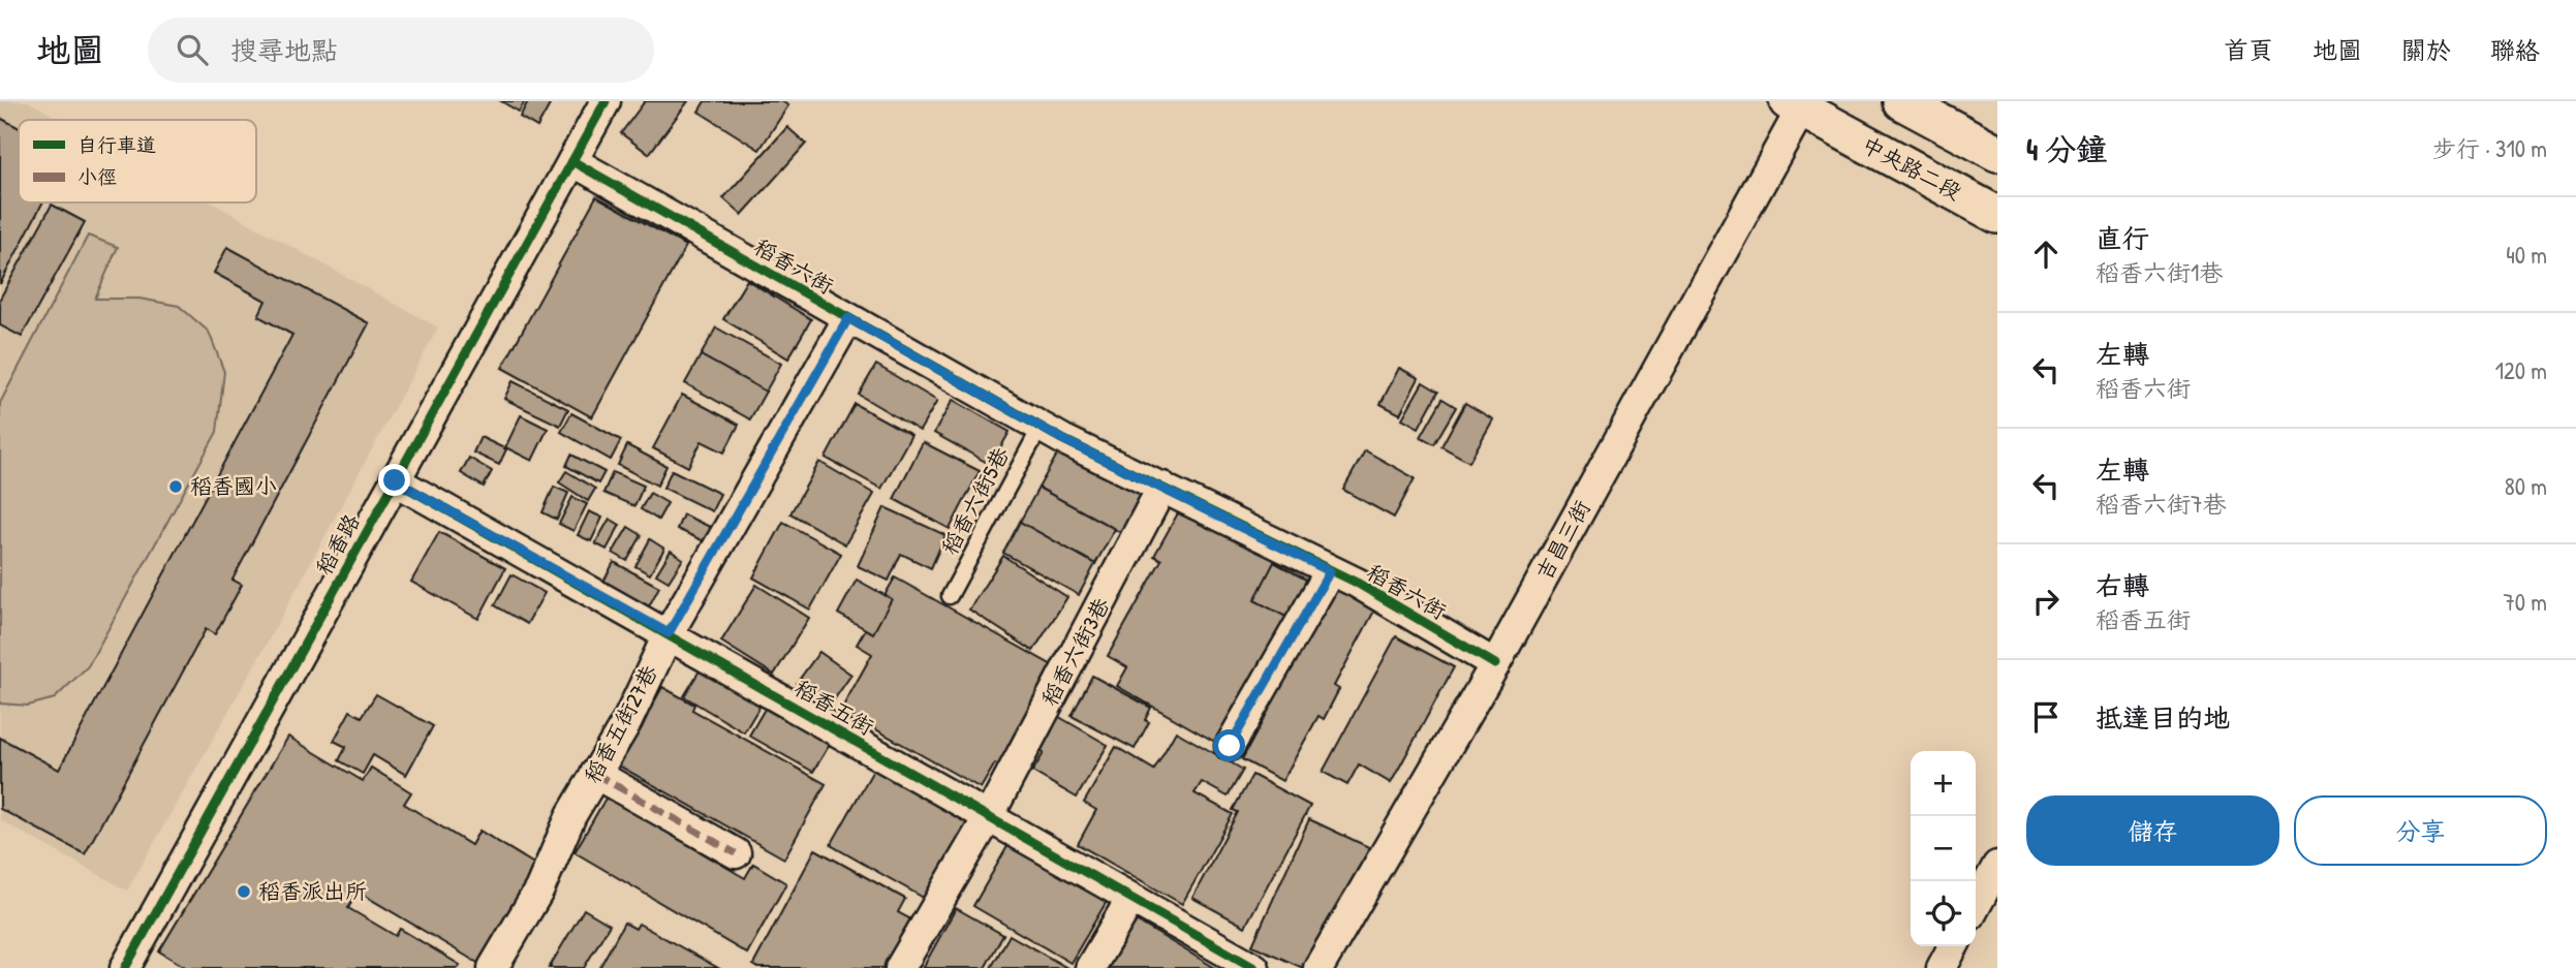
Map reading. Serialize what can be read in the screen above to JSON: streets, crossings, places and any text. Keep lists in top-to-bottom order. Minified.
{"streets":{"street":["中央路二段","稻香六街","吉昌三街","稻香路","稻香六街3巷","稻香五街","稻香五街27巷"],"lane":["稻香六街5巷"]},"crossings":[["中央路二段","吉昌三街"],["稻香六街","稻香六街5巷"],["稻香六街","吉昌三街"],["稻香六街","稻香路"],["稻香六街","稻香六街3巷"],["稻香六街","稻香五街27巷"],["稻香路","稻香五街"],["稻香六街3巷","稻香五街"],["稻香五街","稻香五街27巷"]],"places":["稻香國小","稻香派出所"],"legend":["自行車道","小徑"],"page":{"header":"地圖","search":"搜尋地點","nav":["首頁","地圖","關於","聯絡"],"heading":["4 分鐘","步行 · 310 m"],"list":[["直行","稻香六街1巷","40 m"],["左轉","稻香六街","120 m"],["左轉","稻香六街7巷","80 m"],["右轉","稻香五街","70 m"],"抵達目的地"],"map_buttons":["+","−"],"buttons":["儲存","分享"]}}
